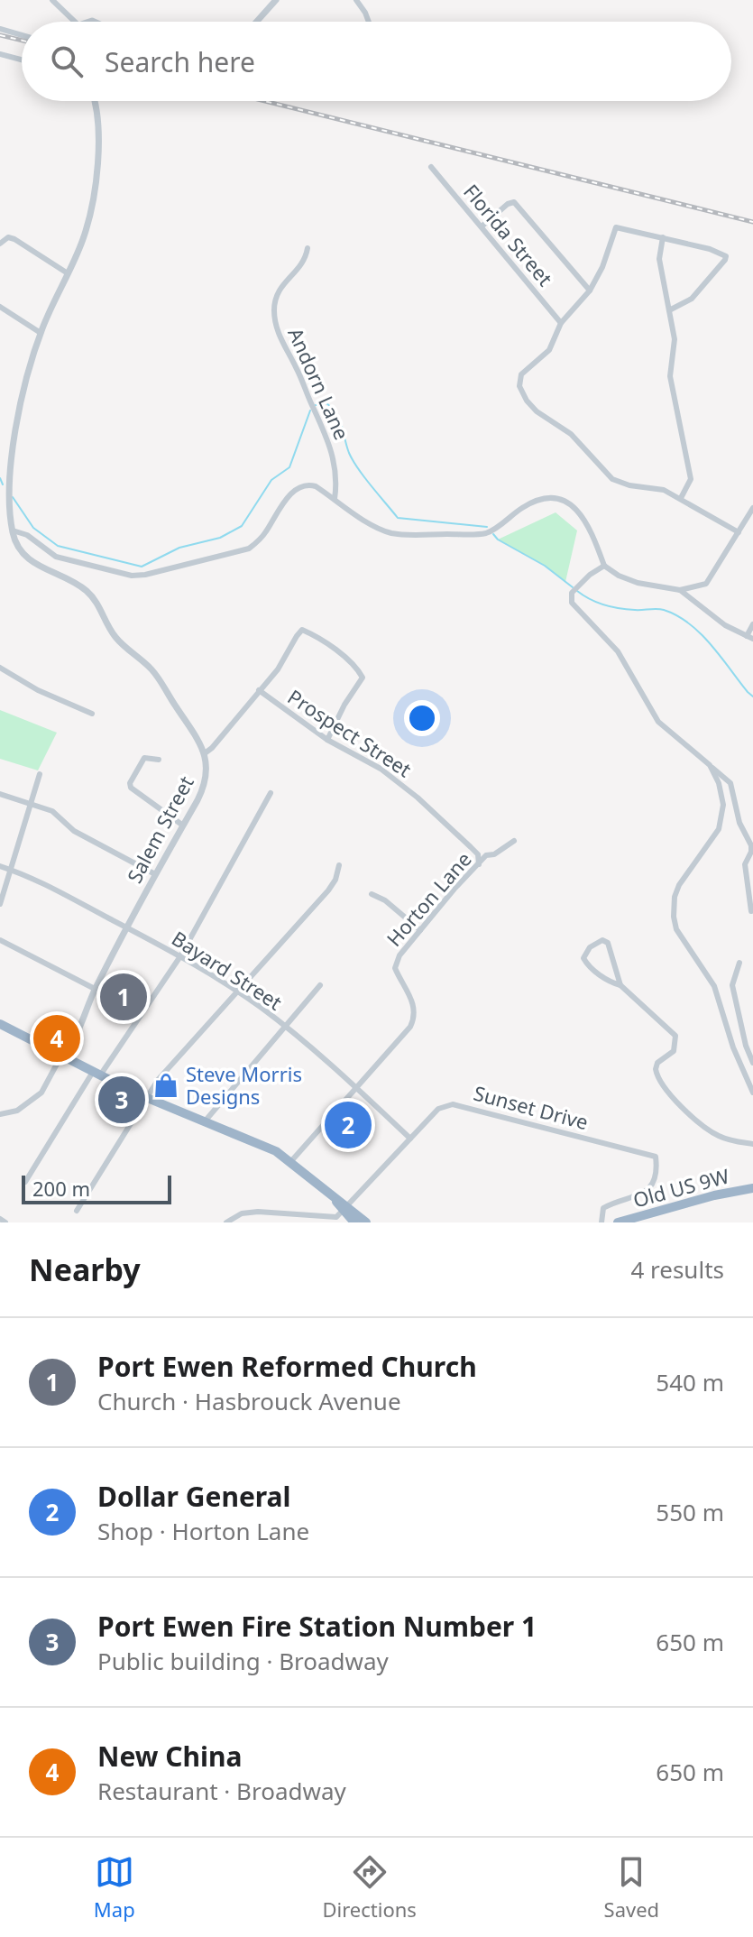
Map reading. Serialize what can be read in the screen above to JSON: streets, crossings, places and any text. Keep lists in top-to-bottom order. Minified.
{"streets":{"highway":["Old US 9W"],"street":["Florida Street","Andorn Lane","Prospect Street","Salem Street","Horton Lane","Bayard Street","Sunset Drive"]},"crossings":[["Prospect Street","Horton Lane"],["Salem Street","Bayard Street"],["Horton Lane","Bayard Street"],["Bayard Street","Sunset Drive"]],"places":{"shop":["Steve Morris Designs"]},"scale_bar":"200 m","page":{"search":"Search here","pins":["1","4","3","2"],"scale":"200 m","heading":["Nearby","4 results"],"list":[{"mark":"1","name":"Port Ewen Reformed Church","note":"Church · Hasbrouck Avenue","value":"540 m"},{"mark":"2","name":"Dollar General","note":"Shop · Horton Lane","value":"550 m"},{"mark":"3","name":"Port Ewen Fire Station Number 1","note":"Public building · Broadway","value":"650 m"},{"mark":"4","name":"New China","note":"Restaurant · Broadway","value":"650 m"}],"nav":["Map","Directions","Saved"]}}
